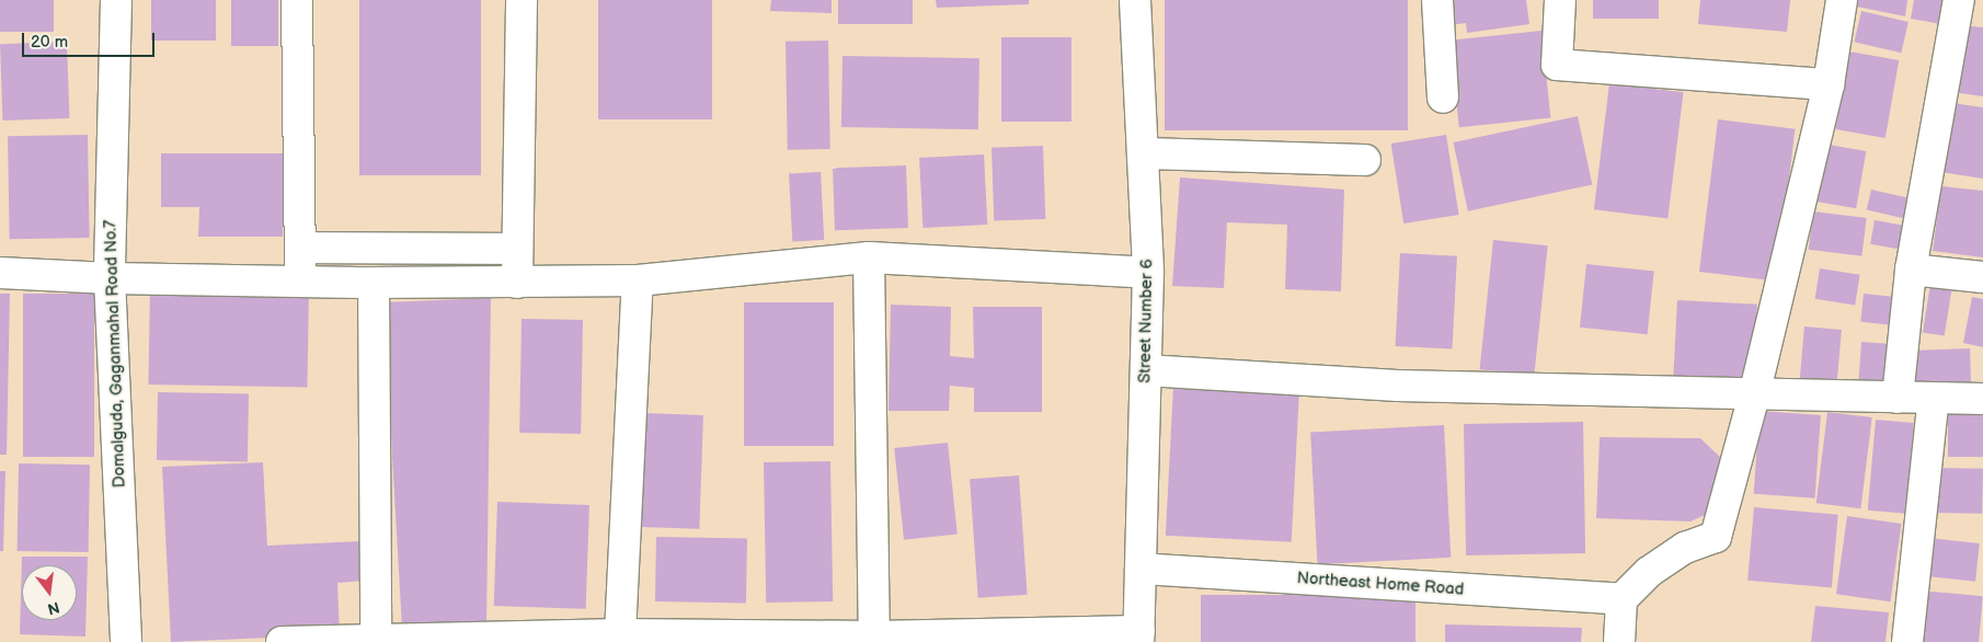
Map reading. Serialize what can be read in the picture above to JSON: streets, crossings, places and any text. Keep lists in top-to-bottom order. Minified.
{"streets":{"street":["Street Number 6","Domalguda, Gaganmahal Road No.7","Northeast Home Road"]},"crossings":[["Street Number 6","Northeast Home Road"]],"scale_bar":"20 m","north":"bottom"}
